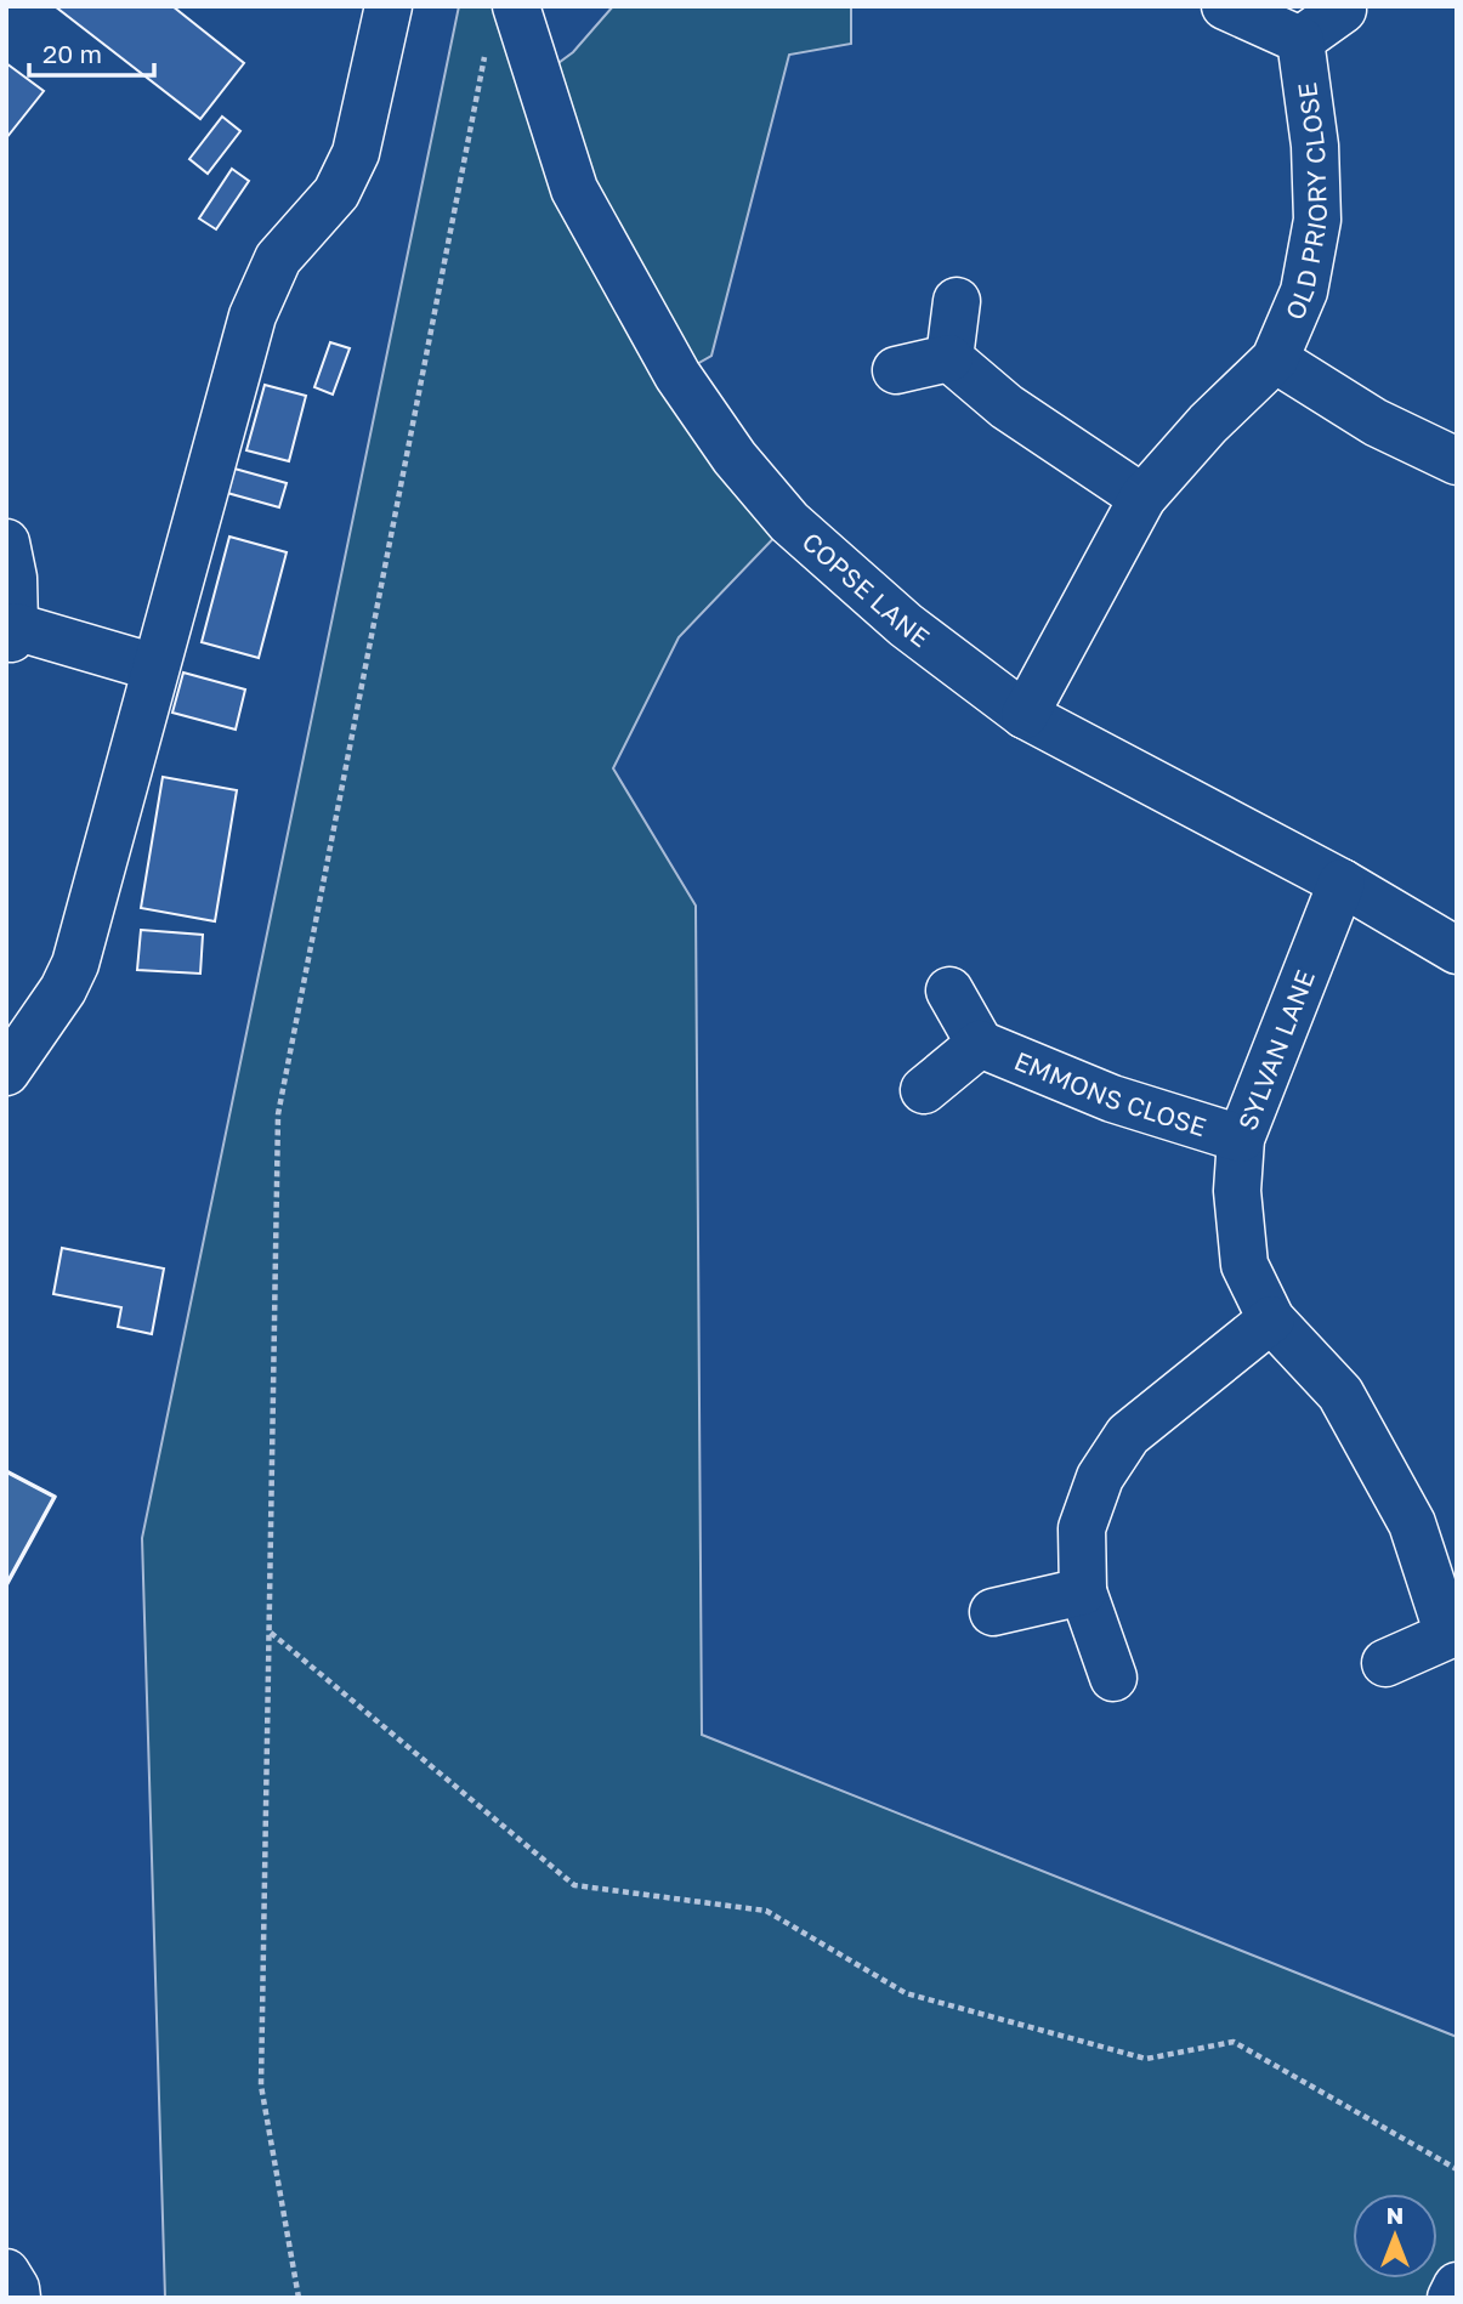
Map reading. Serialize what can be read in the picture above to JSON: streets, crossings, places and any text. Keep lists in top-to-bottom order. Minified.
{"streets":{"street":["OLD PRIORY CLOSE","COPSE LANE","SYLVAN LANE","EMMONS CLOSE"]},"crossings":[["OLD PRIORY CLOSE","COPSE LANE"],["COPSE LANE","SYLVAN LANE"],["SYLVAN LANE","EMMONS CLOSE"]],"scale_bar":"20 m","north":"top"}
